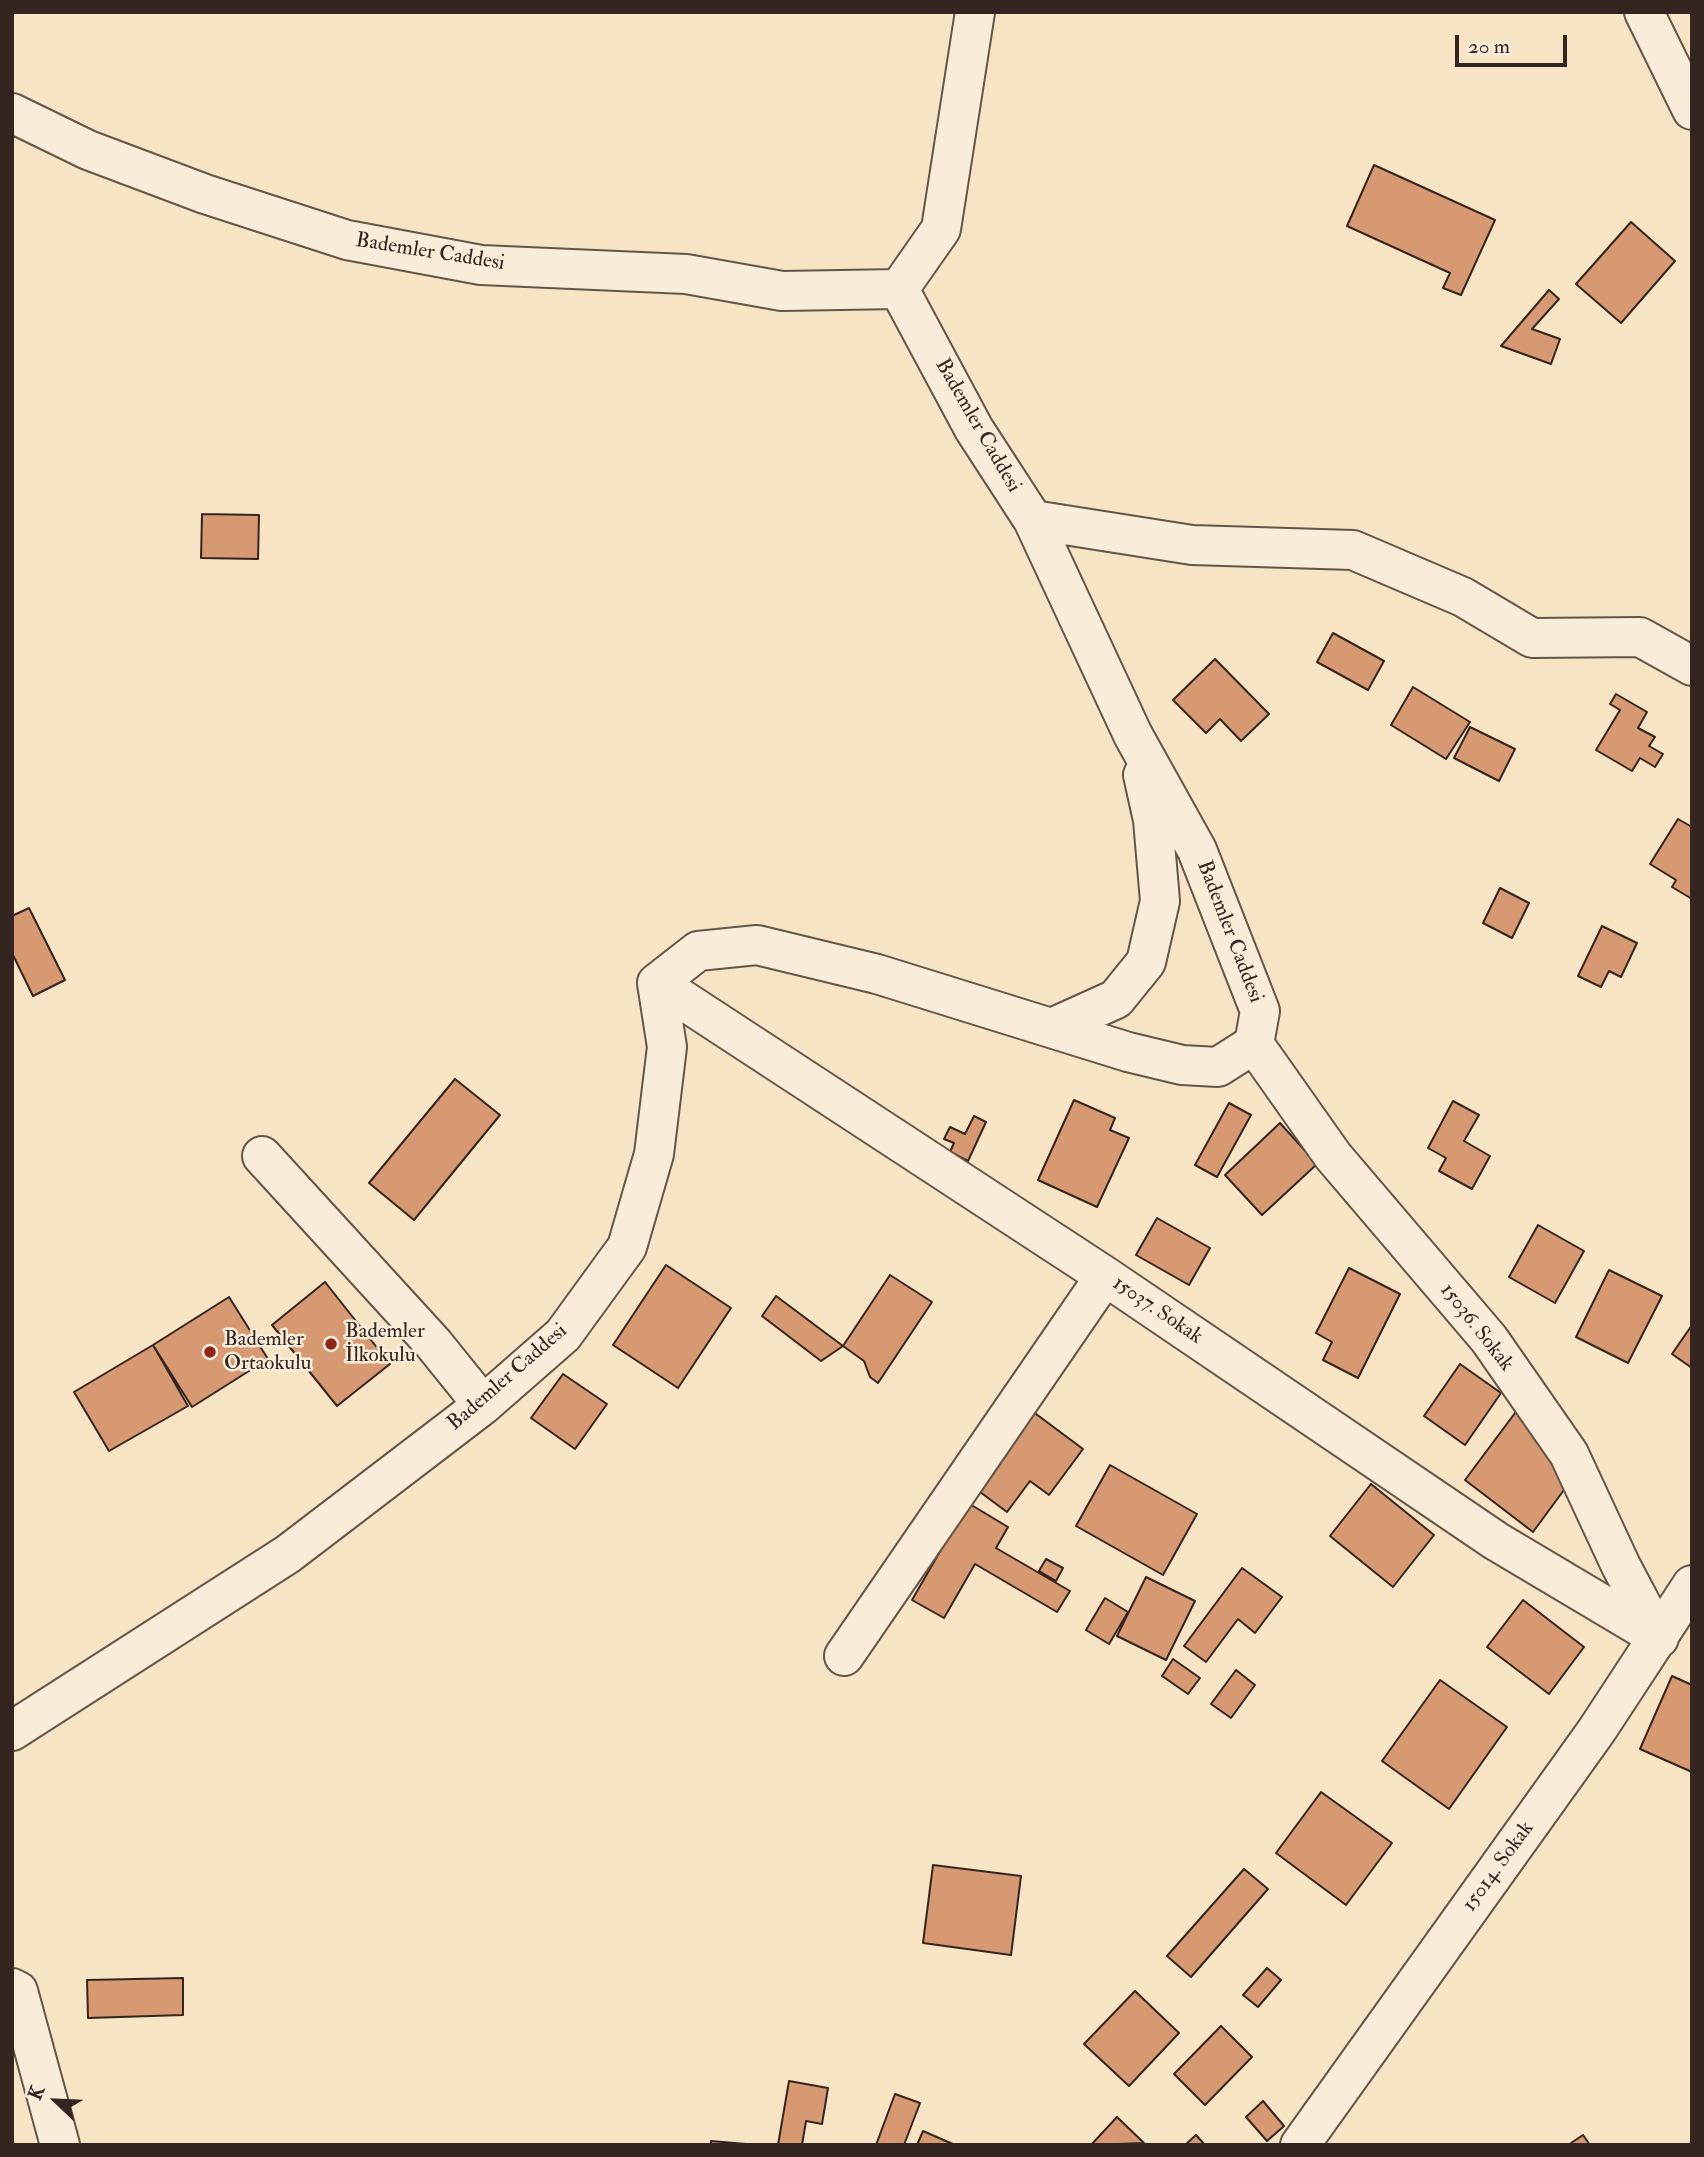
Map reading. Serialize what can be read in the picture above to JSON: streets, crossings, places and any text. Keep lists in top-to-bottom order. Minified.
{"streets":{"street":["Bademler Caddesi","15037. Sokak","15036. Sokak","15014. Sokak"]},"crossings":[["Bademler Caddesi","15037. Sokak"],["Bademler Caddesi","15036. Sokak"],["15037. Sokak","15036. Sokak"],["15037. Sokak","15014. Sokak"],["15036. Sokak","15014. Sokak"]],"places":["Bademler İlkokulu","Bademler Ortaokulu"],"scale_bar":"20 m","north":"top left"}
